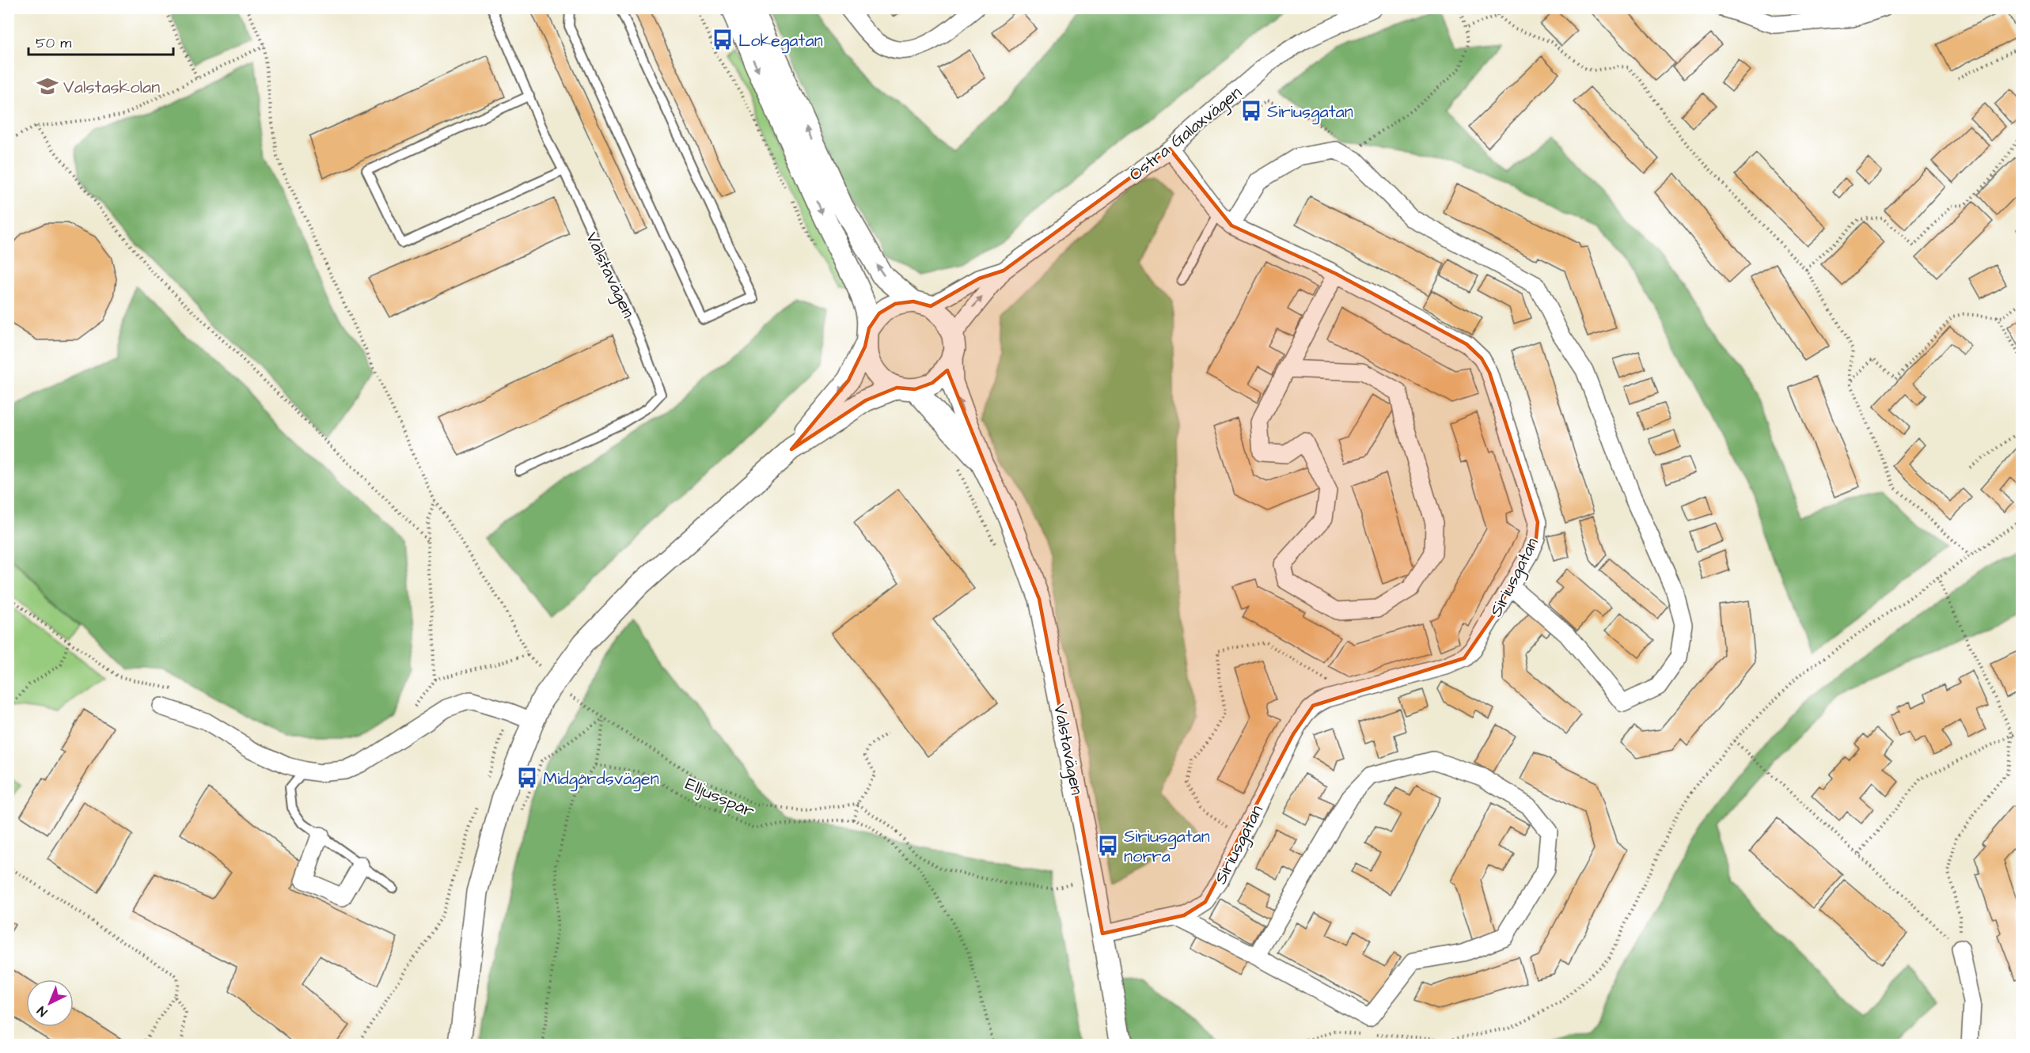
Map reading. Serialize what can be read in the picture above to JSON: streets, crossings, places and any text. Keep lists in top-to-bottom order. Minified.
{"streets":{"street":["Östra Galaxvägen","Valstavägen","Siriusgatan"],"path":["Elljusspår"]},"crossings":[["Östra Galaxvägen","Valstavägen"],["Östra Galaxvägen","Siriusgatan"],["Valstavägen","Siriusgatan"]],"places":{"bus stop":["Lokegatan","Siriusgatan","Midgårdsvägen","Siriusgatan norra"],"school or university":["Valstaskolan"]},"scale_bar":"50 m","north":"bottom left"}
